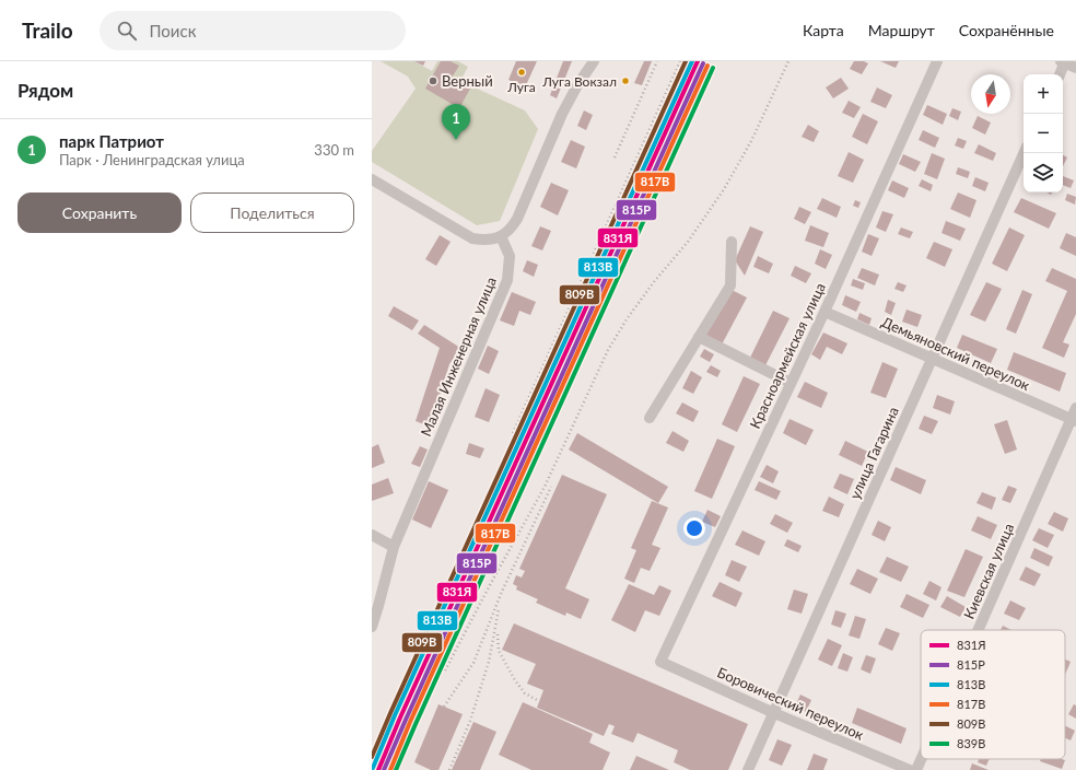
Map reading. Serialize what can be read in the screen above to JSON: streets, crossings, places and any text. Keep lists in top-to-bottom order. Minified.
{"streets":{"street":["Демьяновский переулок","Красноармейская улица","Малая Инженерная улица","улица Гагарина","Киевская улица","Боровический переулок"]},"crossings":[["Демьяновский переулок","Красноармейская улица"],["Демьяновский переулок","улица Гагарина"],["Демьяновский переулок","Киевская улица"],["Красноармейская улица","Боровический переулок"],["улица Гагарина","Боровический переулок"]],"places":["Луга","Верный","Луга Вокзал"],"lines":["transit line 831Я","transit line 813В","transit line 809В","transit line 815Р","transit line 817В","transit line 839В"],"legend":["831Я","815Р","813В","817В","809В","839В"],"north":"bottom","page":{"header":"Trailo","search":"Поиск","nav":["Карта","Маршрут","Сохранённые"],"heading":"Рядом","map_buttons":["+","−"],"pins":"1","list":[{"mark":"1","name":"парк Патриот","note":"Парк · Ленинградская улица","value":"330 m"}],"buttons":["Сохранить","Поделиться"]}}
